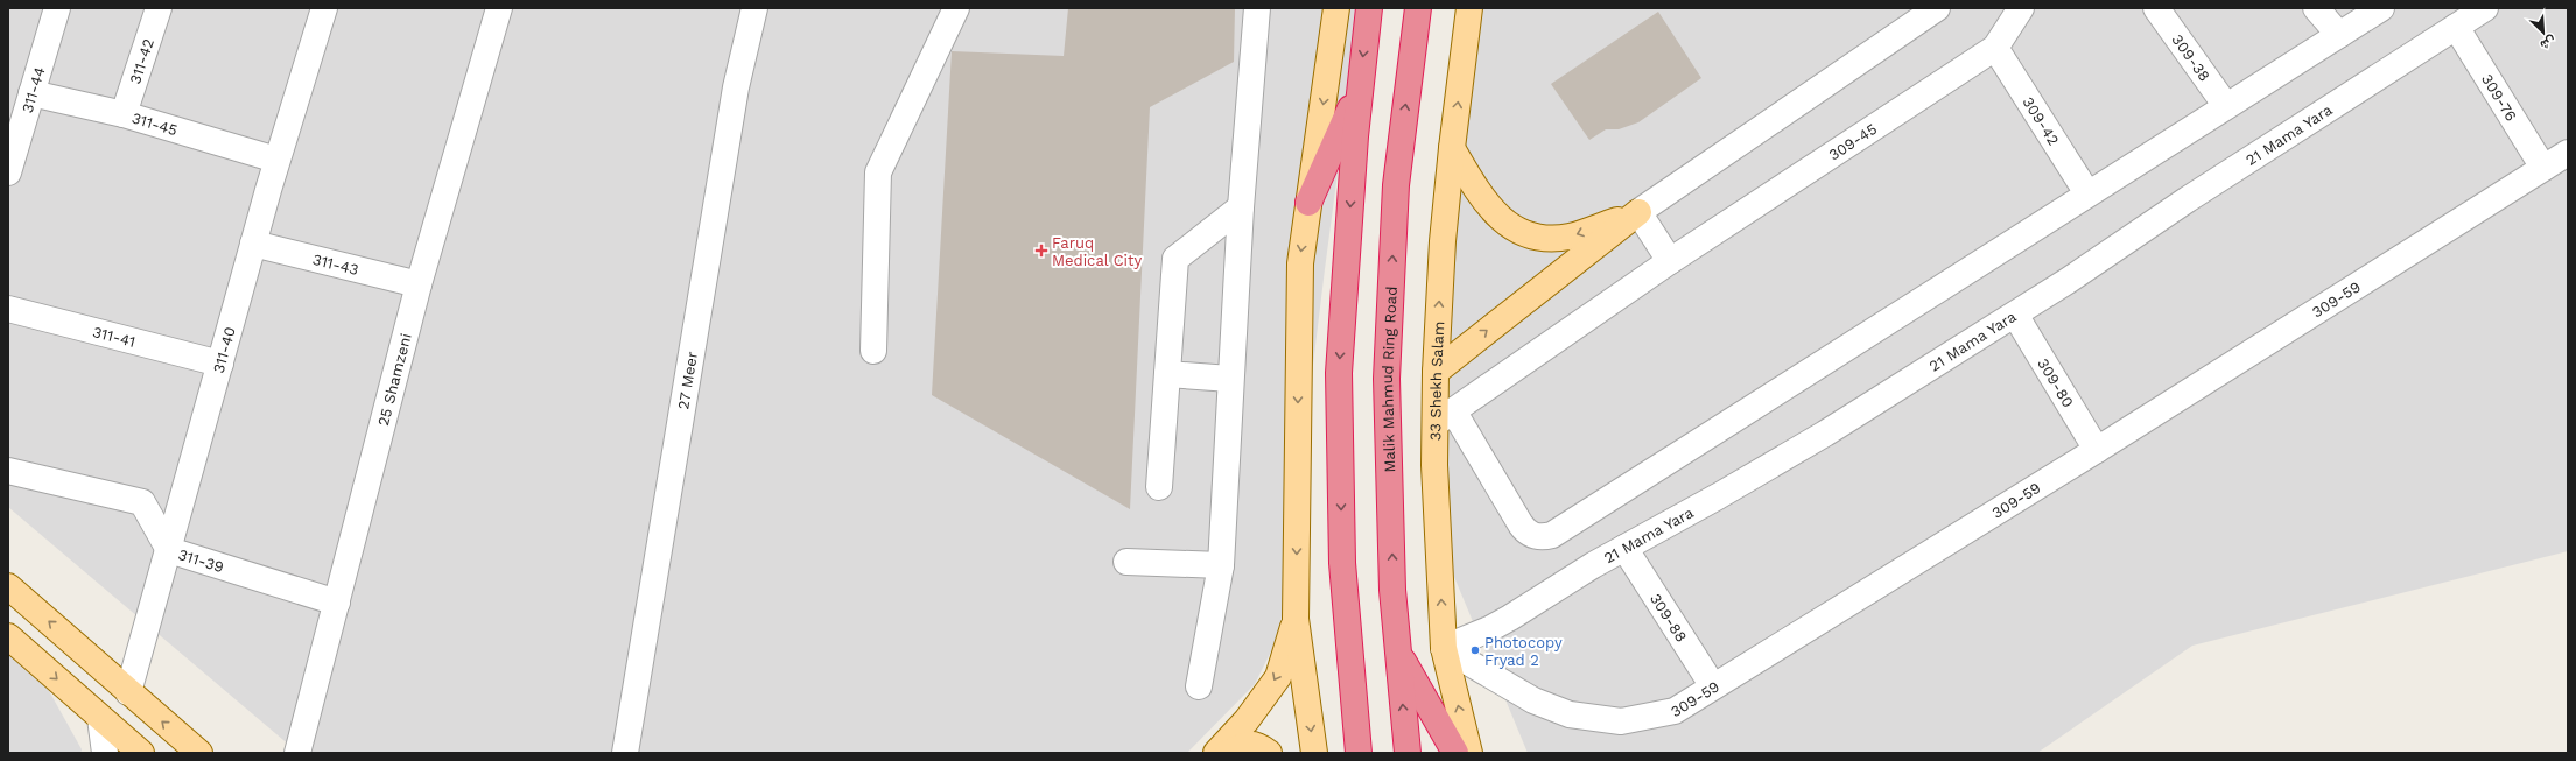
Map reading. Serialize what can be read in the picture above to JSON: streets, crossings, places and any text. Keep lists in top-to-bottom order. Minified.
{"streets":{"highway":["Malik Mahmud Ring Road"],"main road":["33 Shekh Salam"],"street":["309-38","311-42","311-44","309-76","309-42","311-45","21 Mama Yara","309-45","311-43","309-59","311-41","311-40","25 Shamzeni","27 Meer","309-80","311-39","309-88"]},"crossings":[["311-42","311-45"],["311-44","311-45"],["309-76","21 Mama Yara"],["309-76","309-59"],["309-42","309-45"],["311-45","311-40"],["21 Mama Yara","309-59"],["21 Mama Yara","33 Shekh Salam"],["21 Mama Yara","309-80"],["21 Mama Yara","309-88"],["309-45","33 Shekh Salam"],["311-43","311-40"],["311-43","25 Shamzeni"],["309-59","33 Shekh Salam"],["309-59","309-80"],["309-59","309-88"],["311-41","311-40"],["311-40","311-39"],["25 Shamzeni","311-39"]],"places":{"health":["Faruq Medical City"],"other":["Photocopy Fryad 2"]},"north":"bottom right"}
